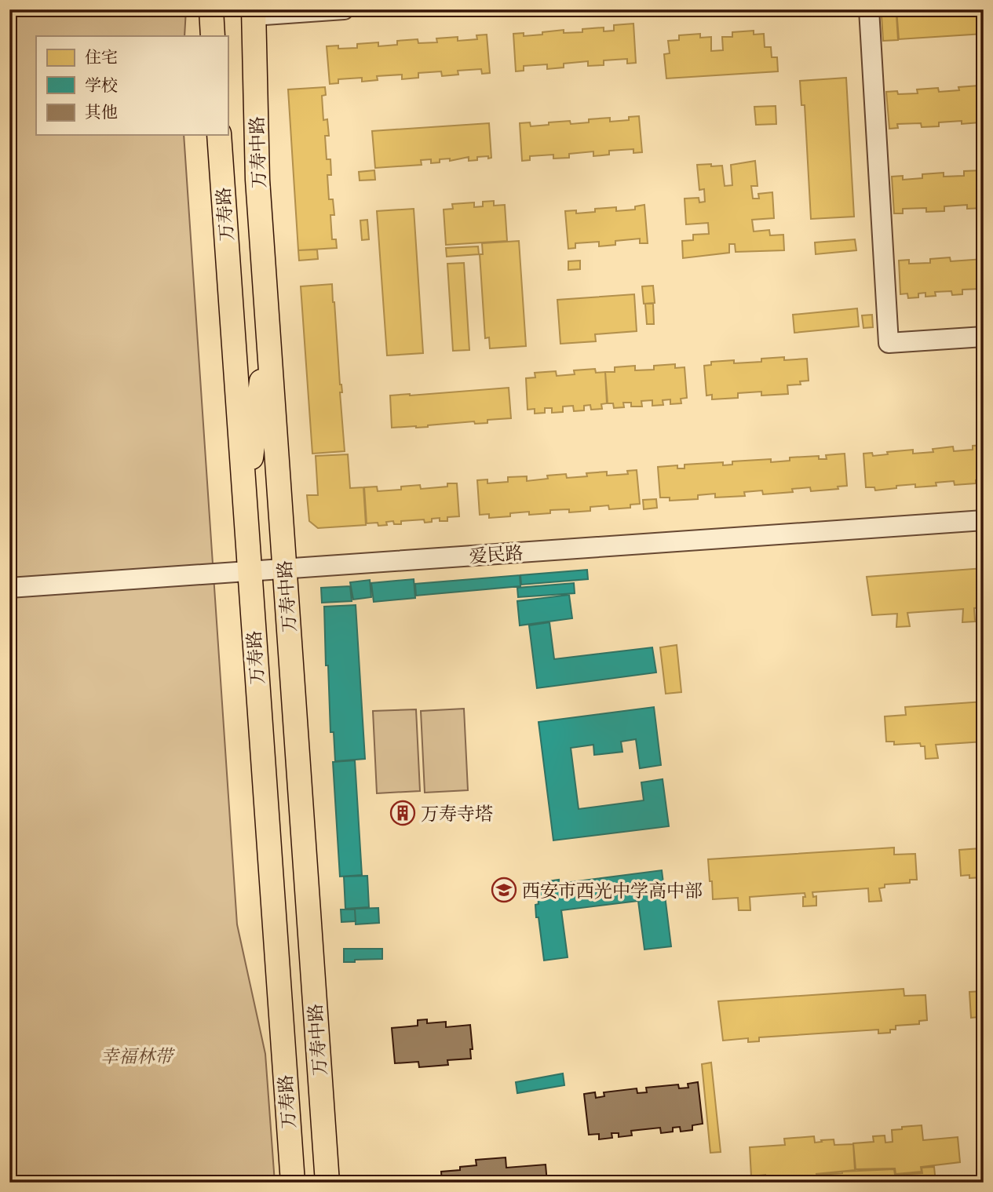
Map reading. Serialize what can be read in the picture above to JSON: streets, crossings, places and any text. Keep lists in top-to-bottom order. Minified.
{"streets":{"main road":["万寿中路","万寿路"],"street":["爱民路"]},"crossings":[["万寿中路","爱民路"],["万寿路","爱民路"]],"parks":["幸福林带"],"places":{"building":["万寿寺塔"],"school or university":["西安市西光中学高中部"]},"legend":["住宅","学校","其他"]}
